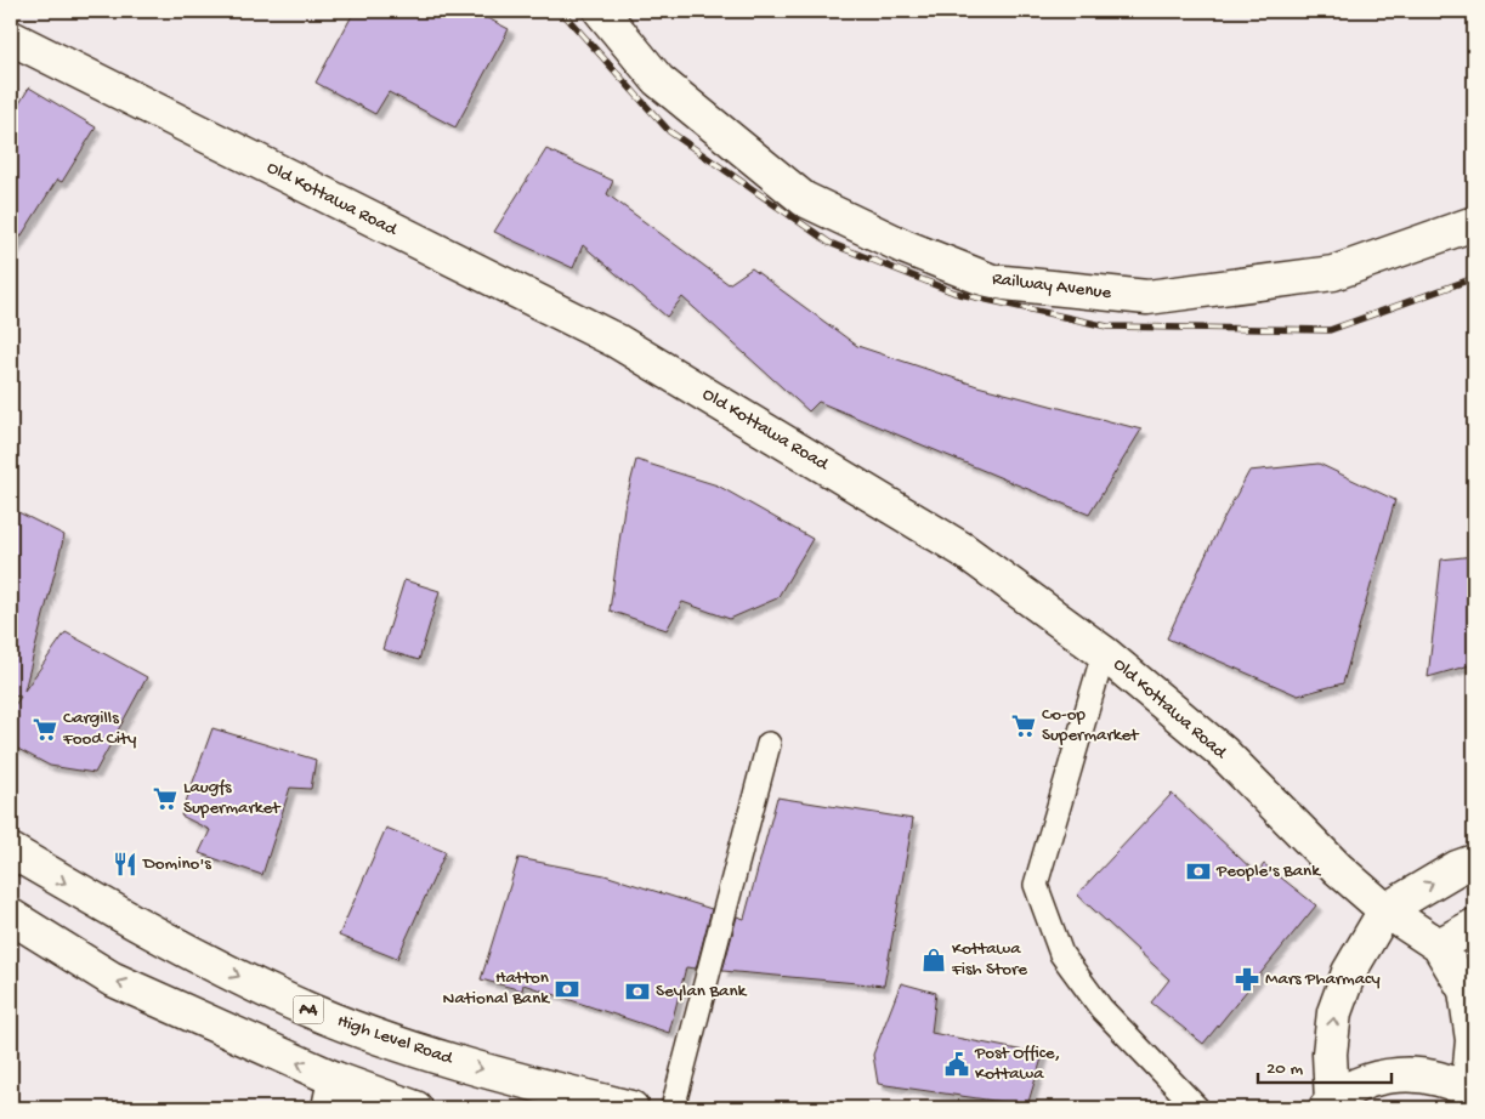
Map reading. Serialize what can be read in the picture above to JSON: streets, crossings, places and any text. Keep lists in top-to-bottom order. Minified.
{"streets":{"main road":["Old Kottawa Road","Railway Avenue","A4","High Level Road"]},"places":{"supermarket":["Co-op Supermarket","Cargills Food City","Laugfs Supermarket"],"restaurant":["Domino's"],"bank":["People's Bank","Hatton National Bank","Seylan Bank"],"shop":["Kottawa Fish Store"],"pharmacy":["Mars Pharmacy"],"public building":["Post Office, Kottawa"]},"scale_bar":"20 m"}
